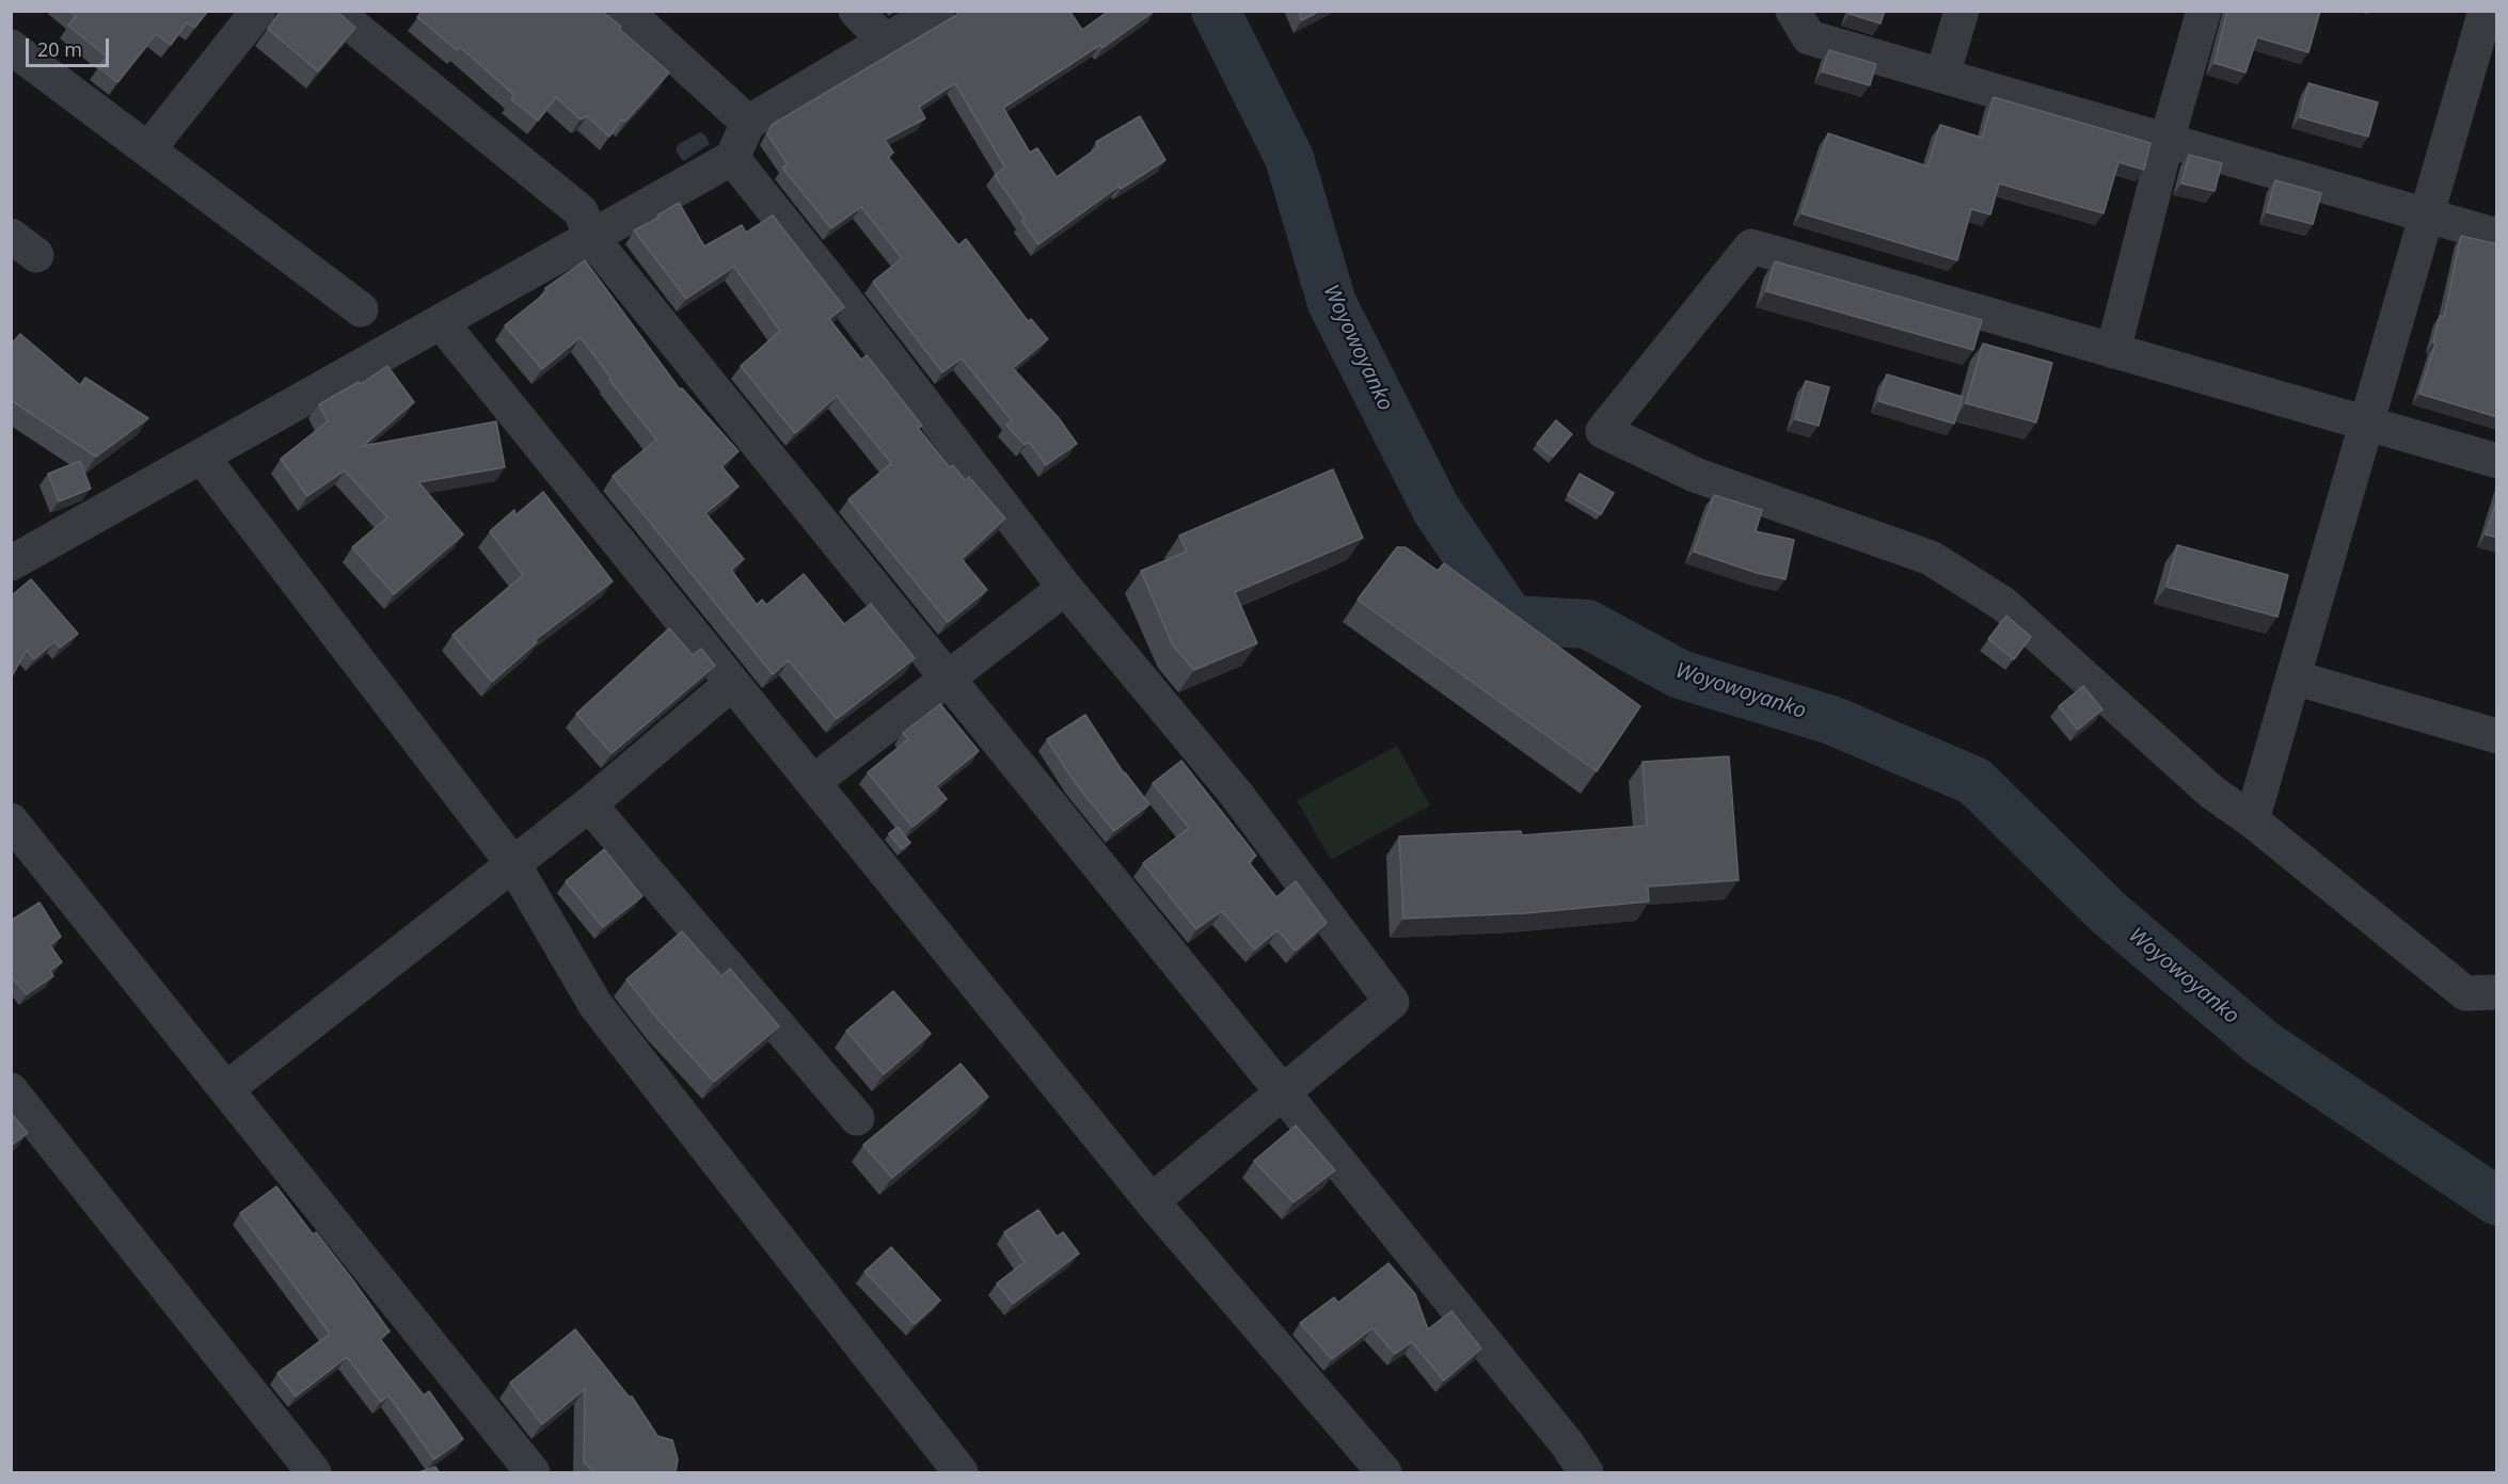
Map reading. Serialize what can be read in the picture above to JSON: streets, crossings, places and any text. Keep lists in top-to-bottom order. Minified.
{"water":["Woyowoyanko"],"scale_bar":"20 m"}
